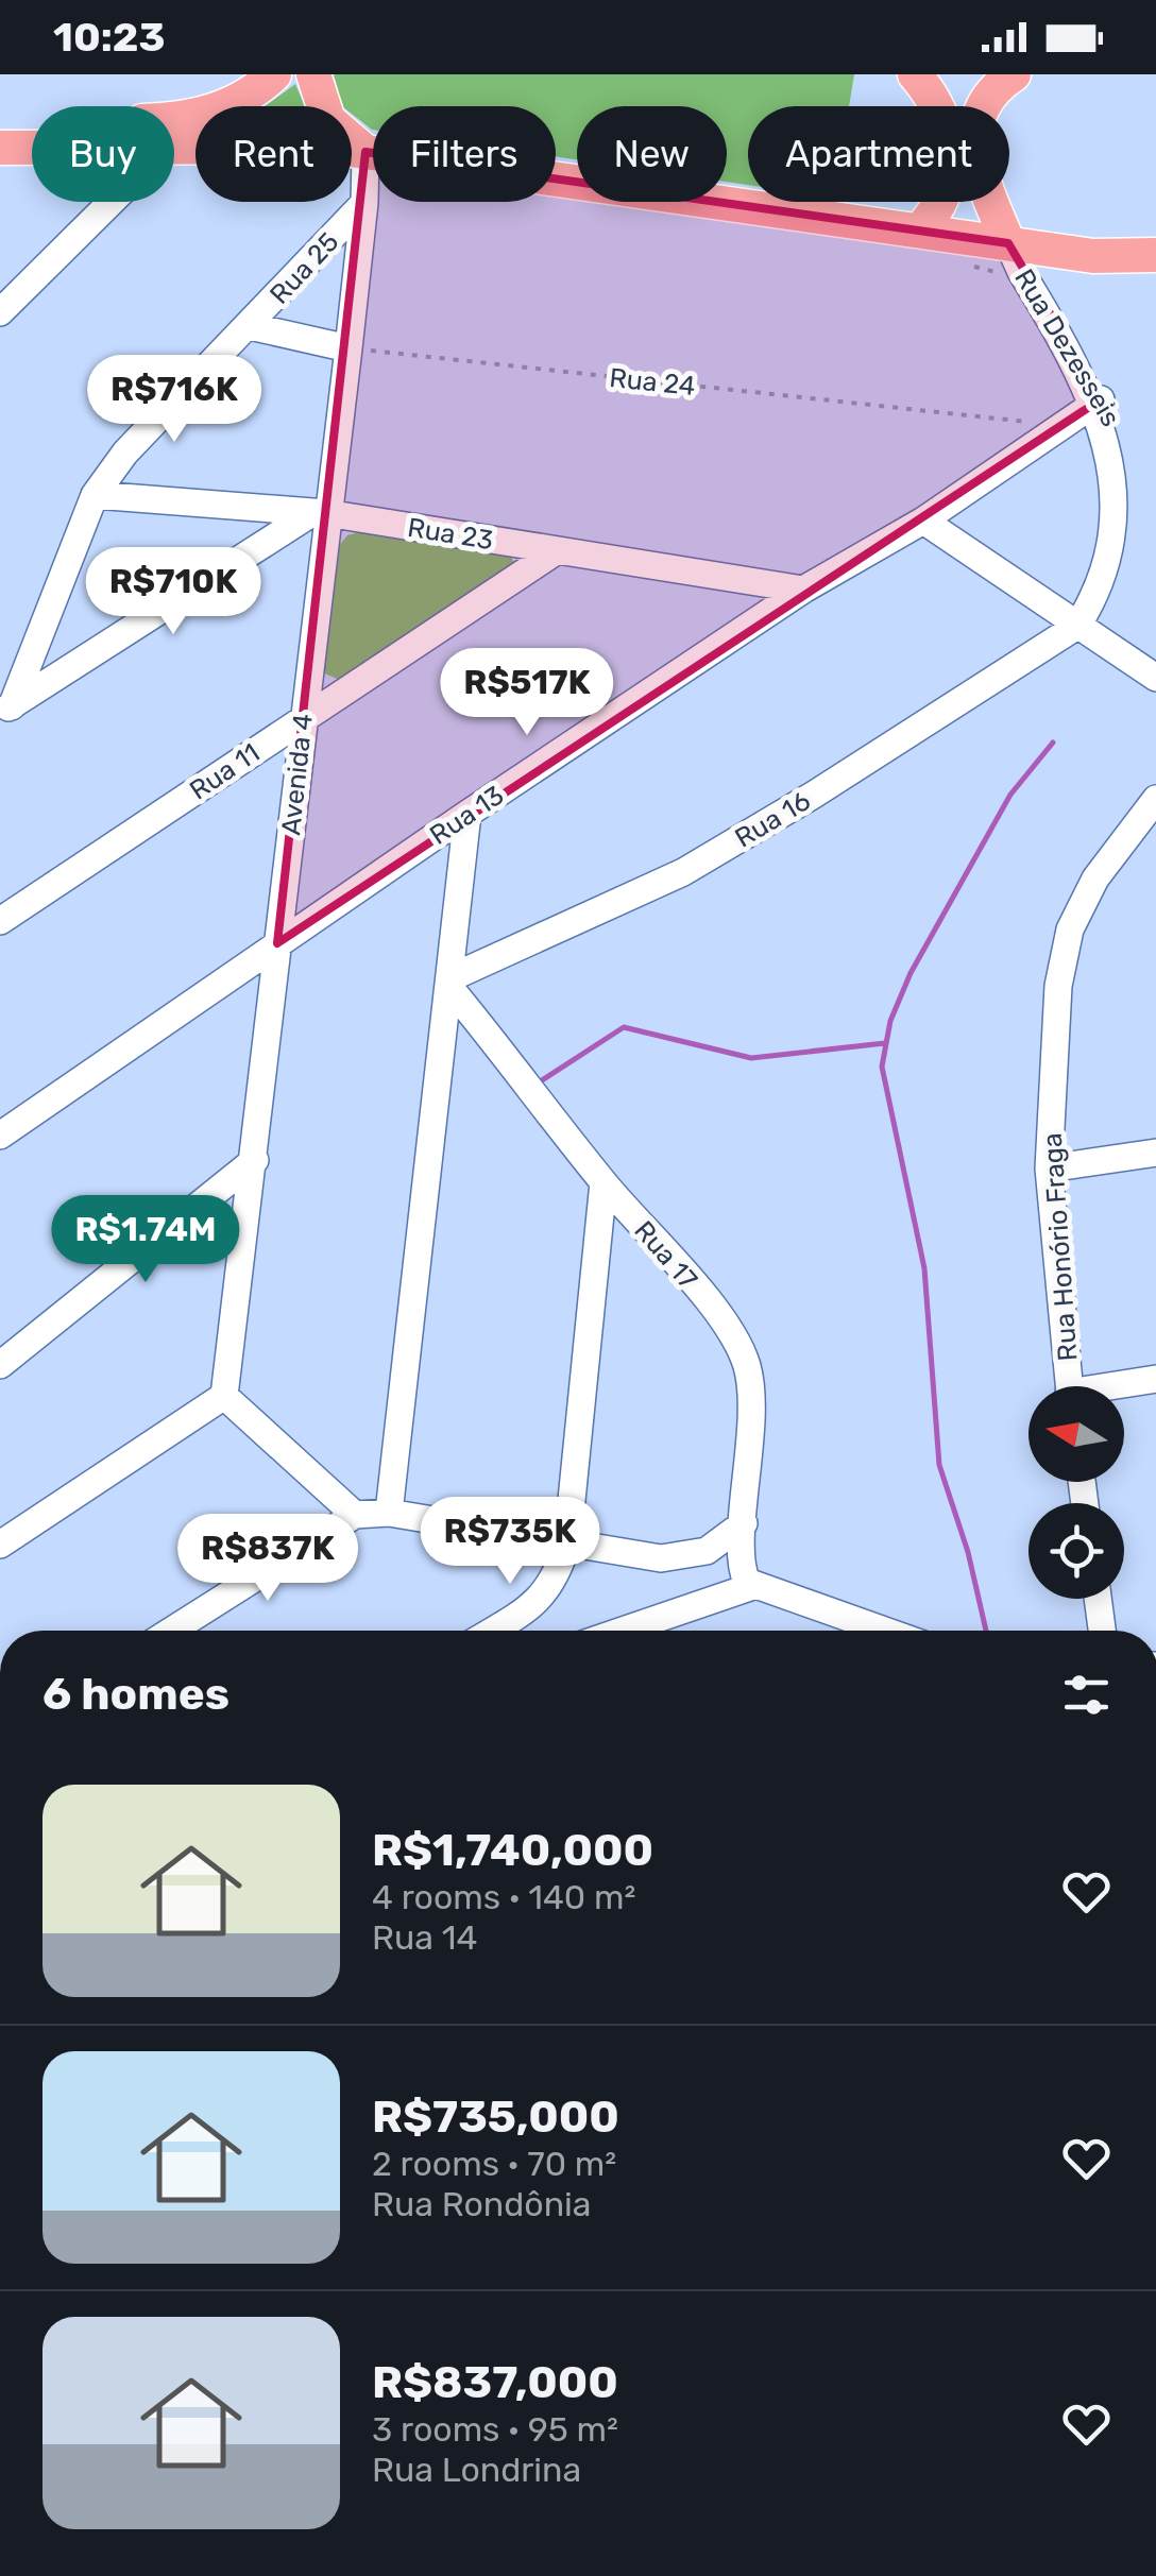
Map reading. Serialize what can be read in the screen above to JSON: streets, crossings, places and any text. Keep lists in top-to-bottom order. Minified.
{"streets":{"street":["Rua 25","Rua Dezesseis","Rua 23","Rua 11","Avenida 4","Rua 13","Rua 16","Rua Honório Fraga","Rua 17"],"path":["Rua 24"]},"crossings":[["Rua 25","Rua 23"],["Rua 25","Avenida 4"],["Rua Dezesseis","Rua 13"],["Rua Dezesseis","Rua 16"],["Rua 24","Avenida 4"],["Rua 24","Rua 13"],["Rua 23","Rua 11"],["Rua 23","Avenida 4"],["Rua 23","Rua 13"],["Rua 11","Avenida 4"],["Avenida 4","Rua 13"],["Rua 16","Rua 17"]],"north":"left","page":{"status":"10:23","chip":["Buy","Rent","Filters","New","Apartment"],"price":["R$716K","R$710K","R$517K","R$1.74M","R$735K","R$837K"],"heading":"6 homes","list":[{"name":"R$1,740,000","note":"4 rooms · 140 m² · Rua 14"},{"name":"R$735,000","note":"2 rooms · 70 m² · Rua Rondônia"},{"name":"R$837,000","note":"3 rooms · 95 m² · Rua Londrina"}]}}
